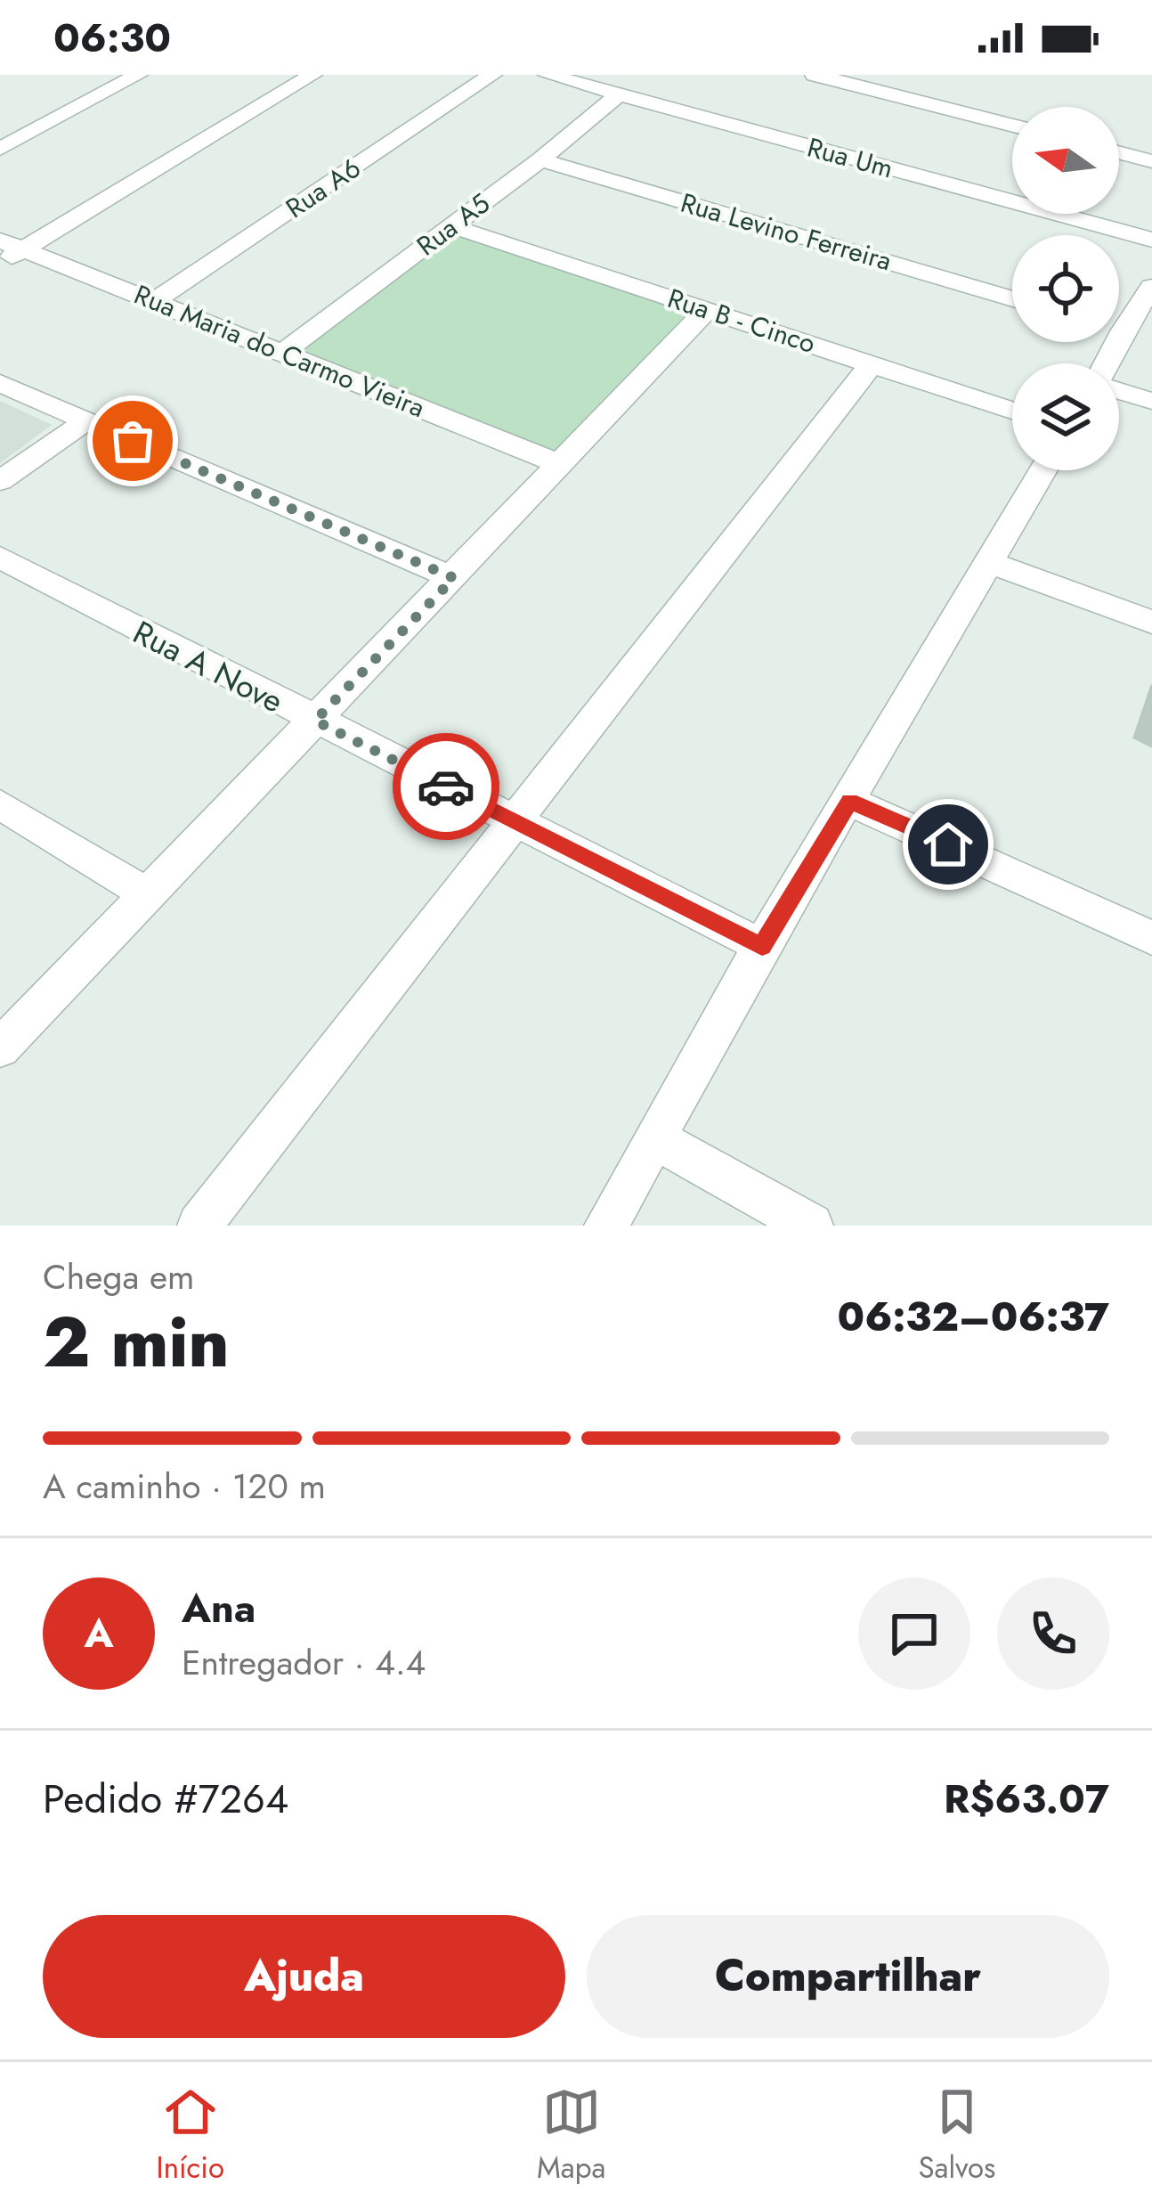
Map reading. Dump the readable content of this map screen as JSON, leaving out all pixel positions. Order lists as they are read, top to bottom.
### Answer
{
  "streets": {
    "street": [
      "Rua Um",
      "Rua A6",
      "Rua A5",
      "Rua Levino Ferreira",
      "Rua B - Cinco",
      "Rua Maria do Carmo Vieira",
      "Rua A Nove"
    ]
  },
  "crossings": [
    ["Rua Um", "Rua A5"],
    ["Rua A6", "Rua Maria do Carmo Vieira"],
    ["Rua A5", "Rua Levino Ferreira"],
    ["Rua A5", "Rua B - Cinco"],
    ["Rua A5", "Rua Maria do Carmo Vieira"]
  ],
  "north": "left",
  "page": {
    "status": "06:30",
    "heading": ["2 min", "Chega em", "06:32–06:37"],
    "panel": [
      "Ana",
      "Entregador · 4.4",
      "Pedido #7264",
      "R$63.07"
    ],
    "bar": "A caminho · 120 m",
    "round": "A",
    "buttons": ["Ajuda", "Compartilhar"],
    "tabs": ["Início", "Mapa", "Salvos"]
  }
}
